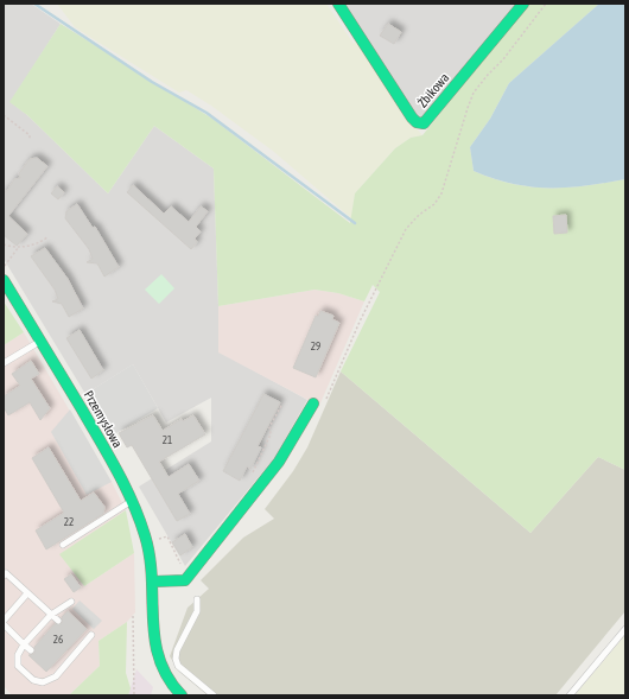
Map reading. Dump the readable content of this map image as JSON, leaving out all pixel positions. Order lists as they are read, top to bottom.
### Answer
{
  "streets": {
    "street": ["Żbikowa", "Przemysłowa"]
  },
  "house_numbers": [
    "29",
    "21",
    "22",
    "26"
  ]
}
